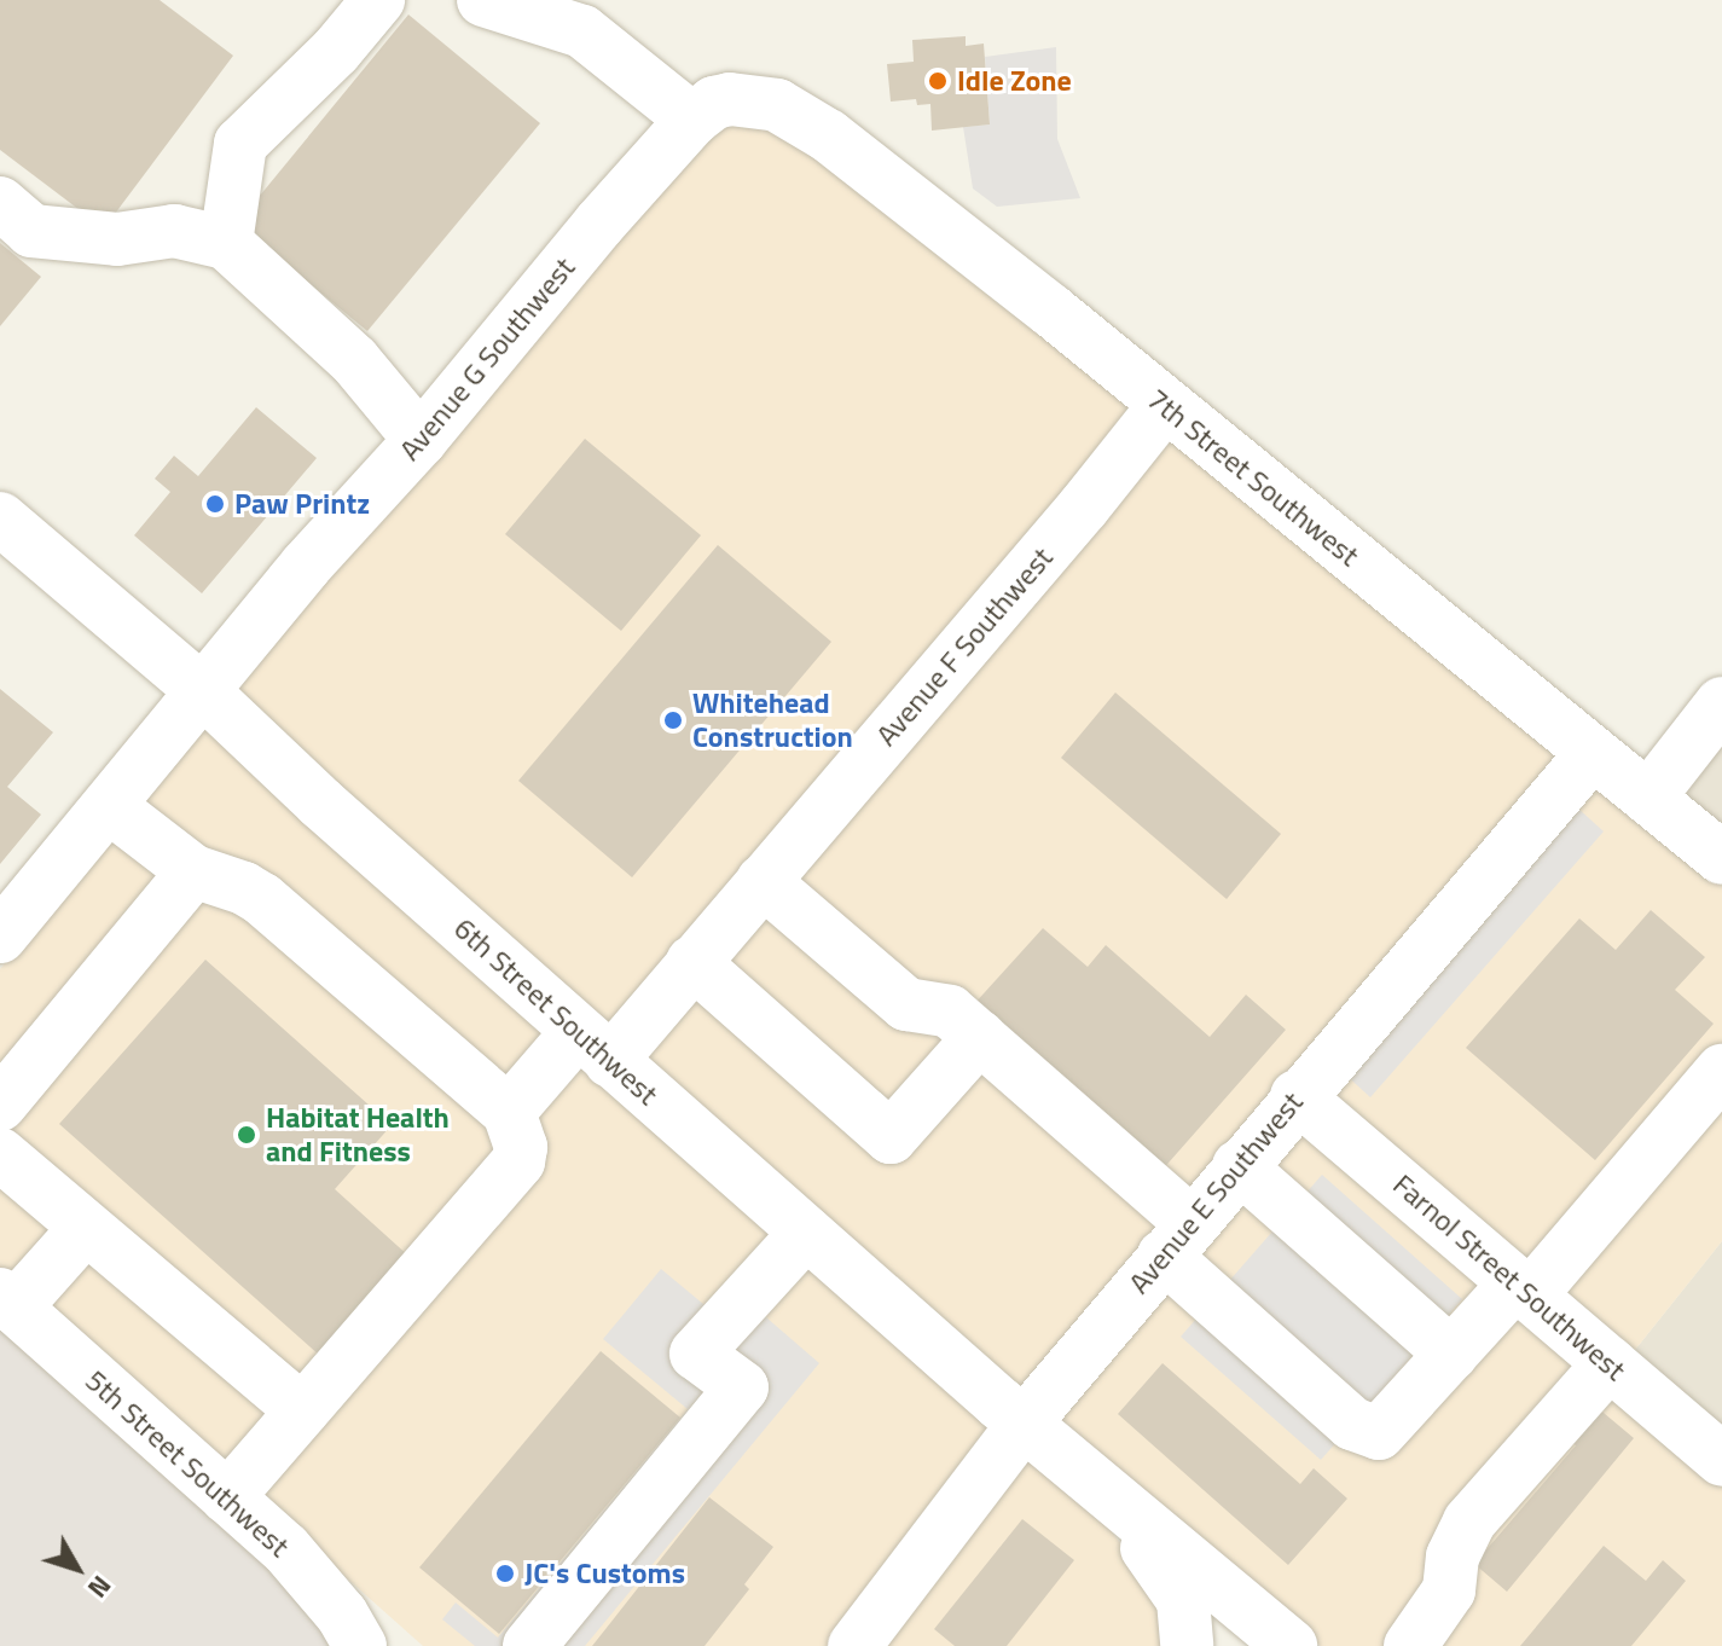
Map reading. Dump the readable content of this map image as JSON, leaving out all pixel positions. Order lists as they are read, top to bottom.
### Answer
{
  "streets": {
    "street": [
      "Avenue G Southwest",
      "7th Street Southwest",
      "Avenue F Southwest",
      "6th Street Southwest",
      "Avenue E Southwest",
      "Farnol Street Southwest",
      "5th Street Southwest"
    ]
  },
  "crossings": [
    ["Avenue G Southwest", "7th Street Southwest"],
    ["Avenue G Southwest", "6th Street Southwest"],
    ["7th Street Southwest", "Avenue F Southwest"],
    ["7th Street Southwest", "Avenue E Southwest"],
    ["Avenue F Southwest", "6th Street Southwest"],
    ["6th Street Southwest", "Avenue E Southwest"],
    ["Avenue E Southwest", "Farnol Street Southwest"]
  ],
  "places": [
    "Idle Zone",
    "Paw Printz",
    "Whitehead Construction",
    "Habitat Health and Fitness",
    "JC's Customs"
  ],
  "north": "bottom right"
}
